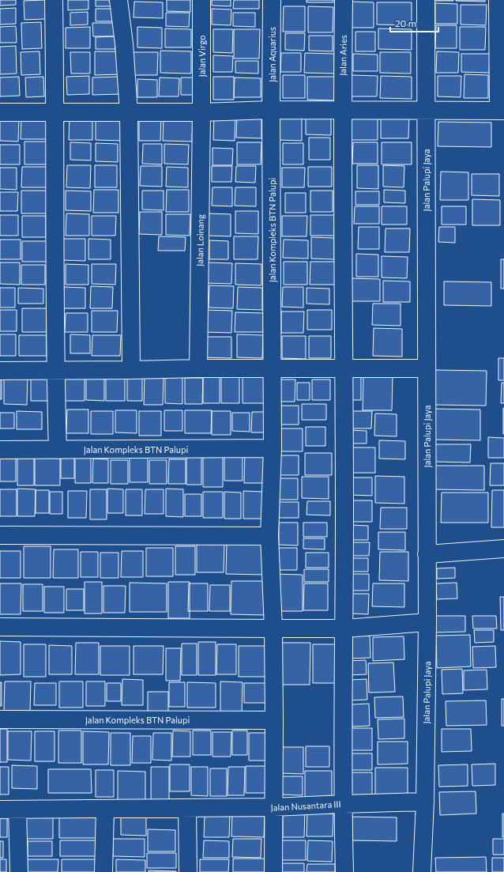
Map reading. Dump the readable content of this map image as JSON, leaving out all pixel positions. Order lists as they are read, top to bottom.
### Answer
{
  "streets": {
    "street": [
      "Jalan Aquarius",
      "Jalan Aries",
      "Jalan Virgo",
      "Jalan Palupi Jaya",
      "Jalan Kompleks BTN Palupi",
      "Jalan Loinang",
      "Jalan Nusantara III"
    ]
  },
  "crossings": [
    ["Jalan Aquarius", "Jalan Kompleks BTN Palupi"],
    ["Jalan Virgo", "Jalan Loinang"],
    ["Jalan Palupi Jaya", "Jalan Nusantara III"],
    ["Jalan Kompleks BTN Palupi", "Jalan Nusantara III"]
  ],
  "scale_bar": "20 m"
}
